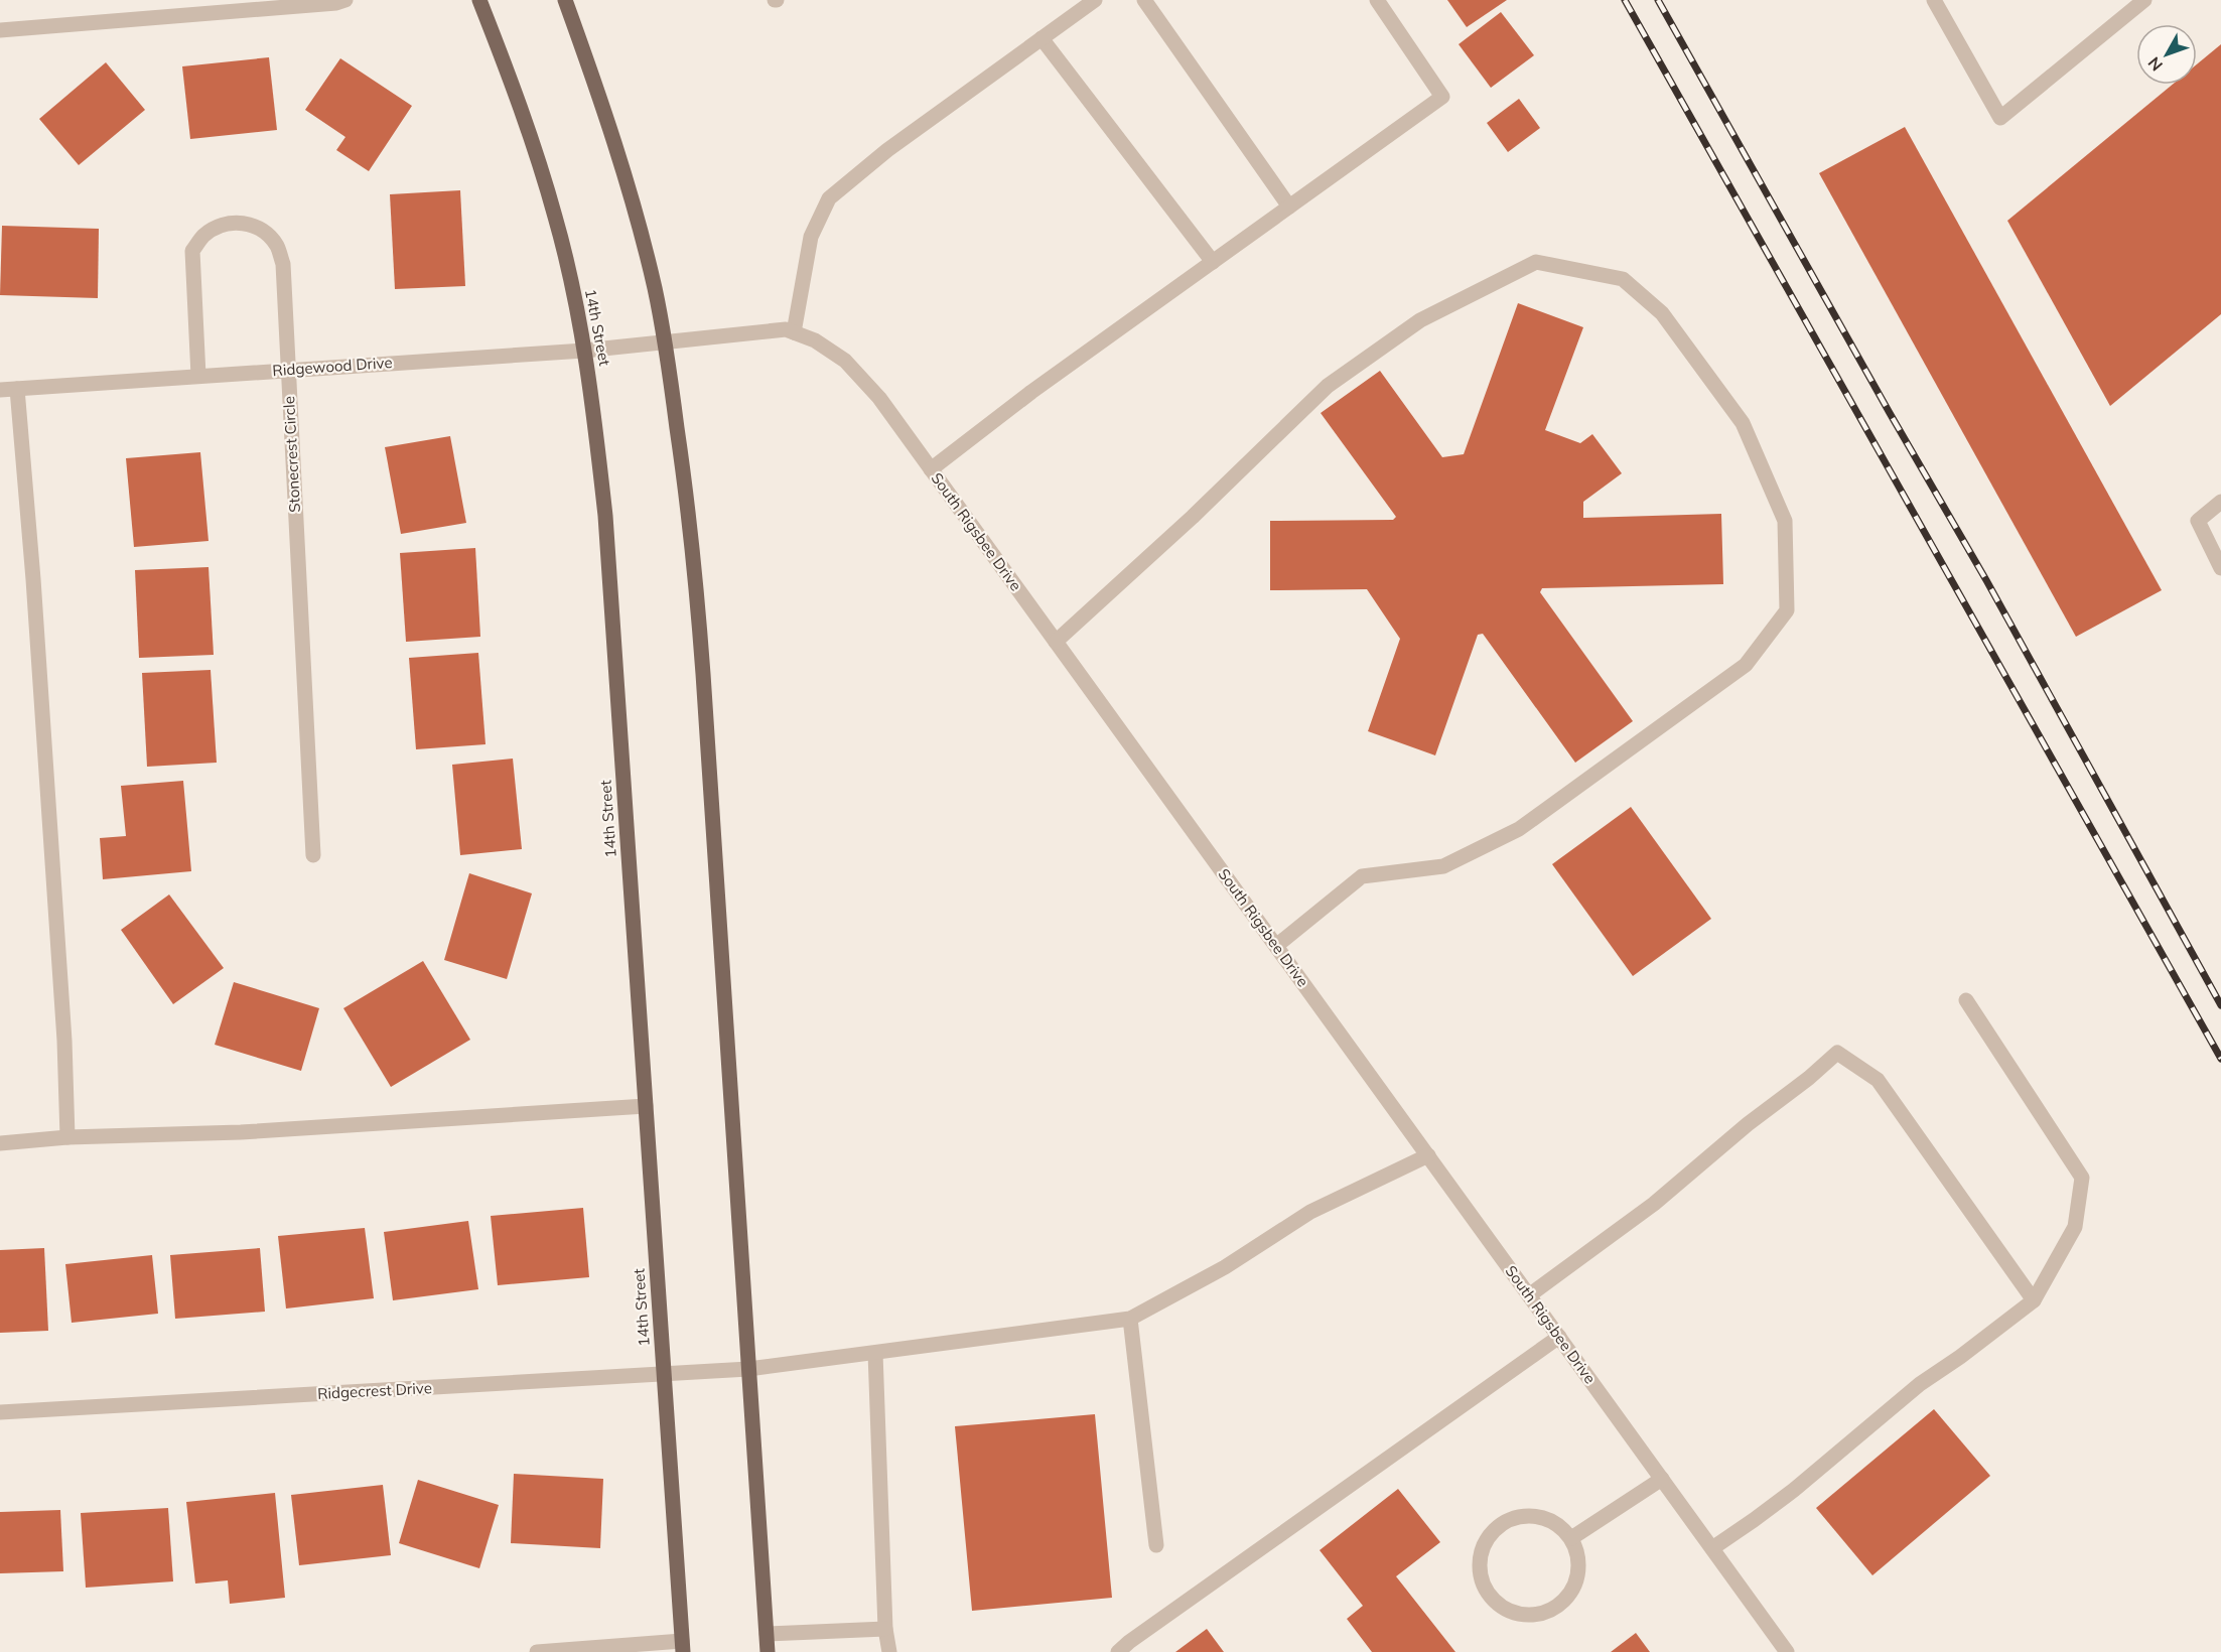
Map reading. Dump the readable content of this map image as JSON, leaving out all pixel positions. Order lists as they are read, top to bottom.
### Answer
{
  "streets": {
    "main road": ["14th Street"],
    "street": [
      "Ridgewood Drive",
      "Stonecrest Circle",
      "South Rigsbee Drive",
      "Ridgecrest Drive"
    ]
  },
  "crossings": [
    ["14th Street", "Ridgewood Drive"],
    ["14th Street", "Ridgecrest Drive"],
    ["Ridgewood Drive", "Stonecrest Circle"],
    ["Ridgewood Drive", "South Rigsbee Drive"]
  ],
  "north": "bottom left"
}
